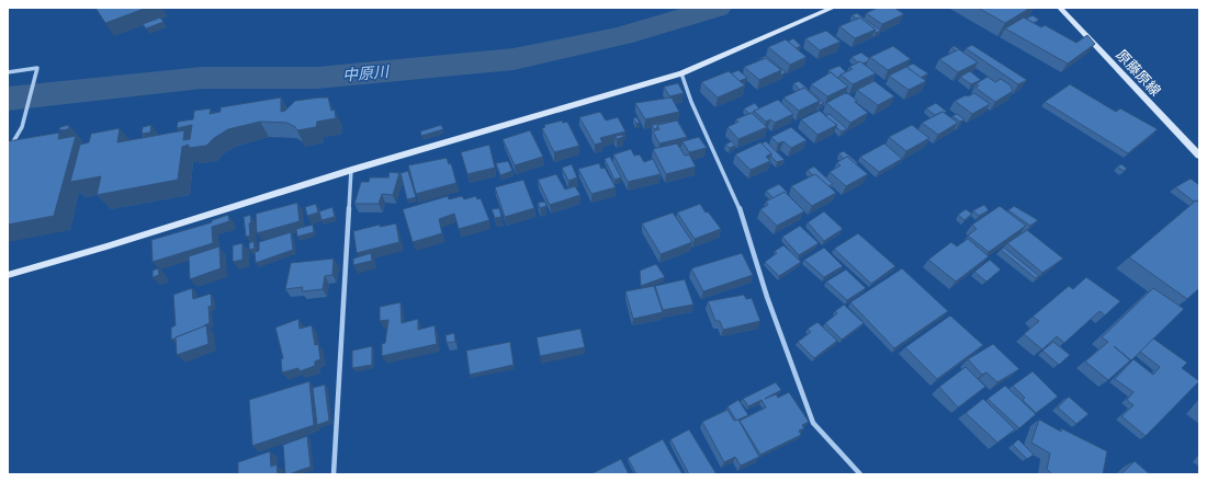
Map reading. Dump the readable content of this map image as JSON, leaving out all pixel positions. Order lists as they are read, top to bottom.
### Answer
{
  "streets": {
    "street": ["原藤原線"]
  },
  "water": ["中原川"]
}
